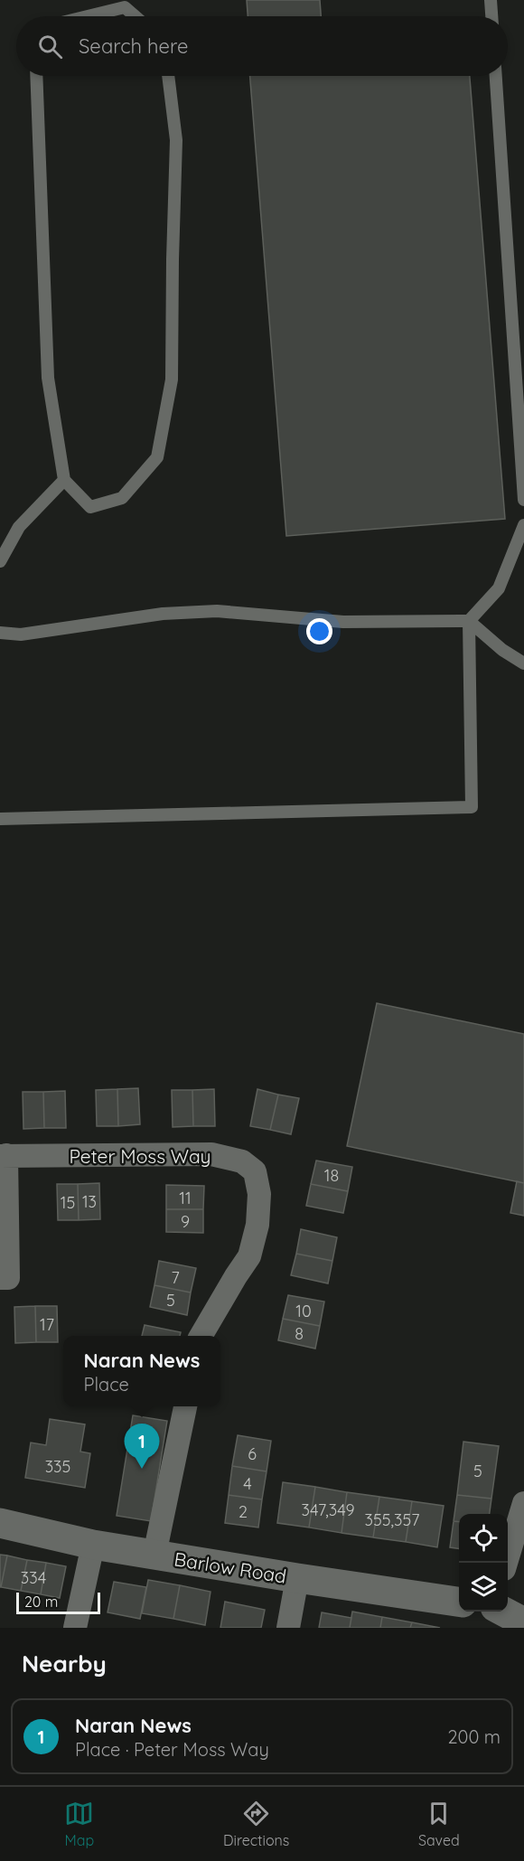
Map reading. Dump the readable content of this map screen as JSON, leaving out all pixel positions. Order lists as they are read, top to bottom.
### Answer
{
  "streets": {
    "street": ["Peter Moss Way", "Barlow Road"]
  },
  "house_numbers": [
    "18",
    "11",
    "13",
    "15",
    "9",
    "7",
    "5",
    "10",
    "17",
    "8",
    "6",
    "335",
    "5",
    "4",
    "347,349",
    "2",
    "355,357",
    "334"
  ],
  "scale_bar": "20 m",
  "page": {
    "search": "Search here",
    "popup": ["Naran News", "Place"],
    "pins": "1",
    "scale": "20 m",
    "heading": "Nearby",
    "list": [
      {
        "mark": "1",
        "name": "Naran News",
        "note": "Place · Peter Moss Way",
        "value": "200 m"
      }
    ],
    "nav": ["Map", "Directions", "Saved"]
  }
}
